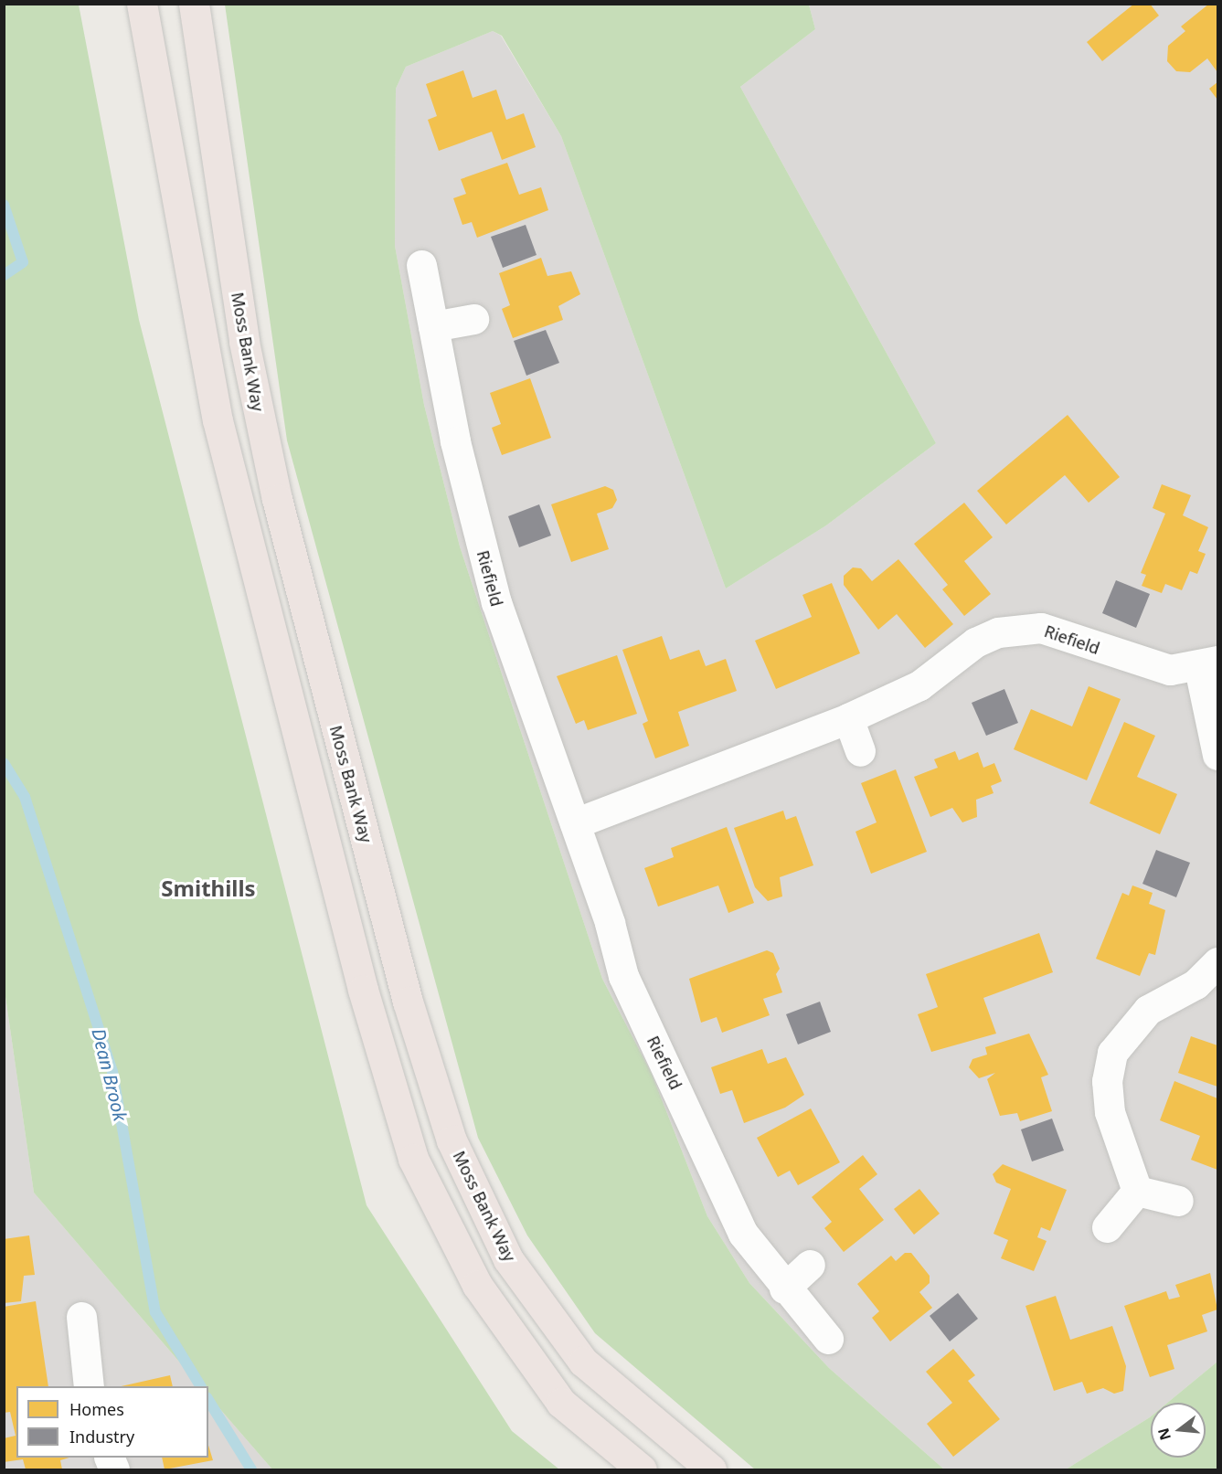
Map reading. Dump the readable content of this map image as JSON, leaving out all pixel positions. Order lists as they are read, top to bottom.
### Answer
{
  "streets": {
    "highway": ["Moss Bank Way"],
    "street": ["Riefield"]
  },
  "districts": ["Smithills"],
  "water": ["Dean Brook"],
  "legend": ["Homes", "Industry"],
  "north": "left"
}
